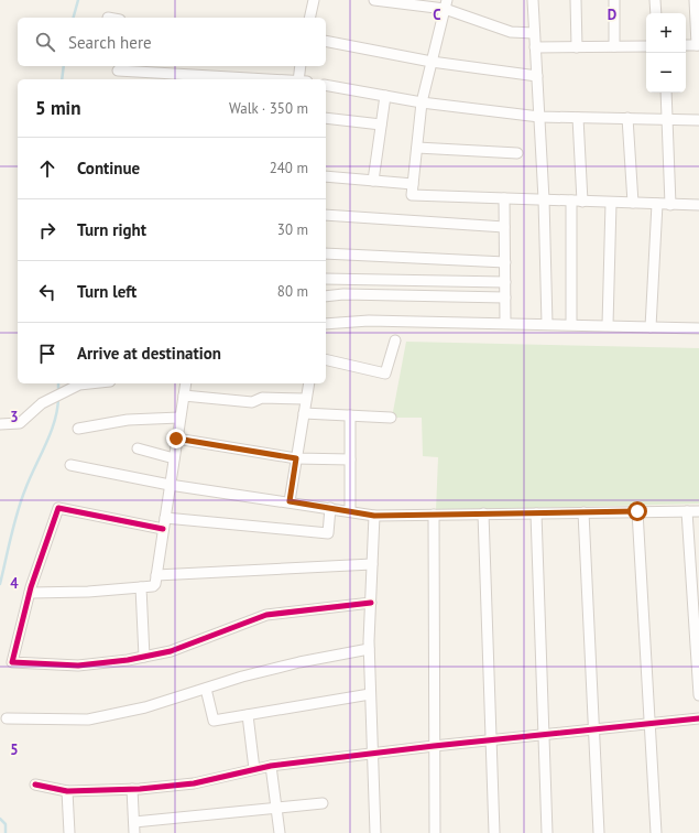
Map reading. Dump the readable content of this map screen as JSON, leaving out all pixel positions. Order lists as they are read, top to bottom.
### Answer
{
  "page": {
    "map_buttons": ["+", "−"],
    "search": "Search here",
    "heading": ["5 min", "Walk · 350 m"],
    "list": [
      ["Continue", "240 m"],
      ["Turn right", "30 m"],
      ["Turn left", "80 m"],
      "Arrive at destination"
    ]
  },
  "grid": {
    "columns": ["C", "D"],
    "rows": ["3", "4", "5"]
  }
}
